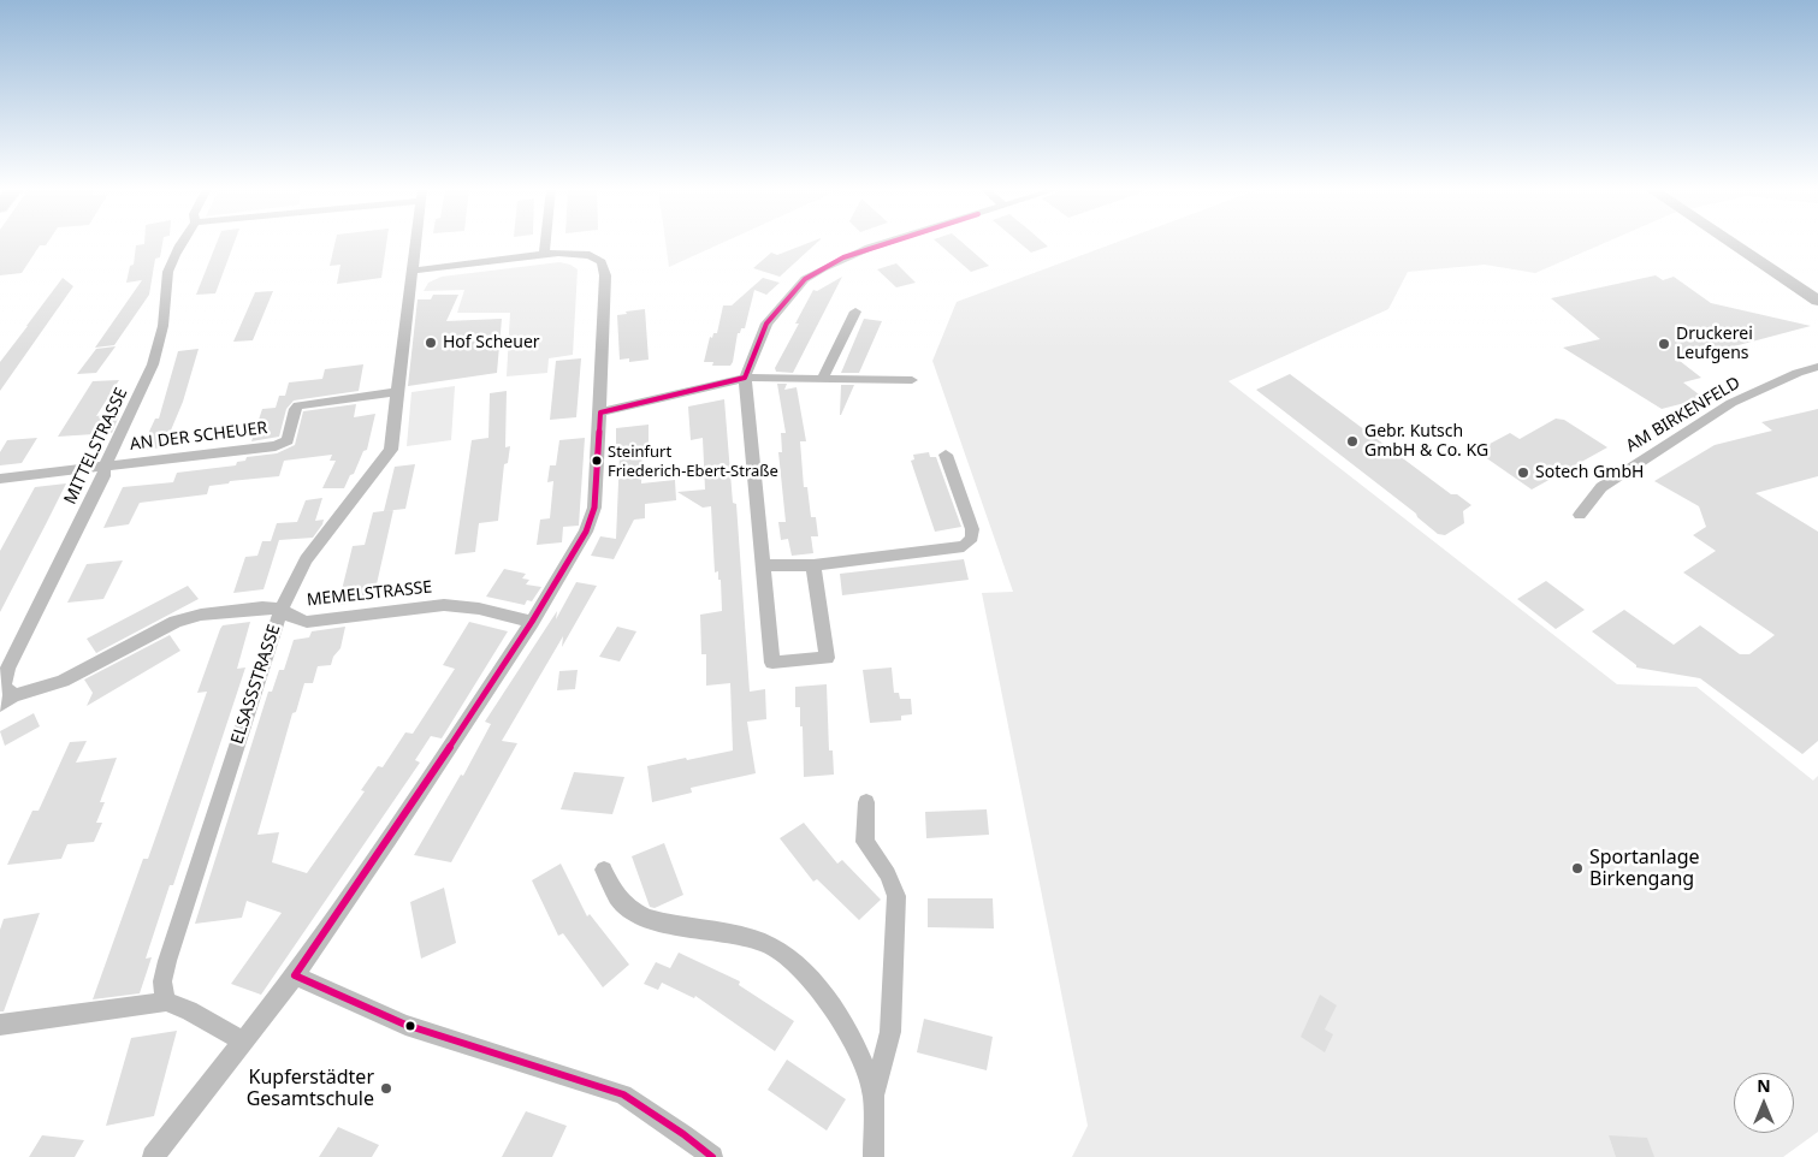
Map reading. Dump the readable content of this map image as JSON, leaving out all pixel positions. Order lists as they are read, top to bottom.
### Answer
{
  "streets": {
    "street": [
      "AM BIRKENFELD",
      "AN DER SCHEUER",
      "MITTELSTRASSE",
      "MEMELSTRASSE",
      "ELSASSSTRASSE"
    ]
  },
  "crossings": [
    ["AN DER SCHEUER", "MITTELSTRASSE"],
    ["AN DER SCHEUER", "ELSASSSTRASSE"],
    ["MITTELSTRASSE", "MEMELSTRASSE"],
    ["MEMELSTRASSE", "ELSASSSTRASSE"]
  ],
  "places": [
    "Hof Scheuer",
    "Druckerei Leufgens",
    "Gebr. Kutsch GmbH & Co. KG",
    "Steinfurt Friederich-Ebert-Straße",
    "Sotech GmbH",
    "Sportanlage Birkengang",
    "Kupferstädter Gesamtschule"
  ],
  "north": "top"
}
